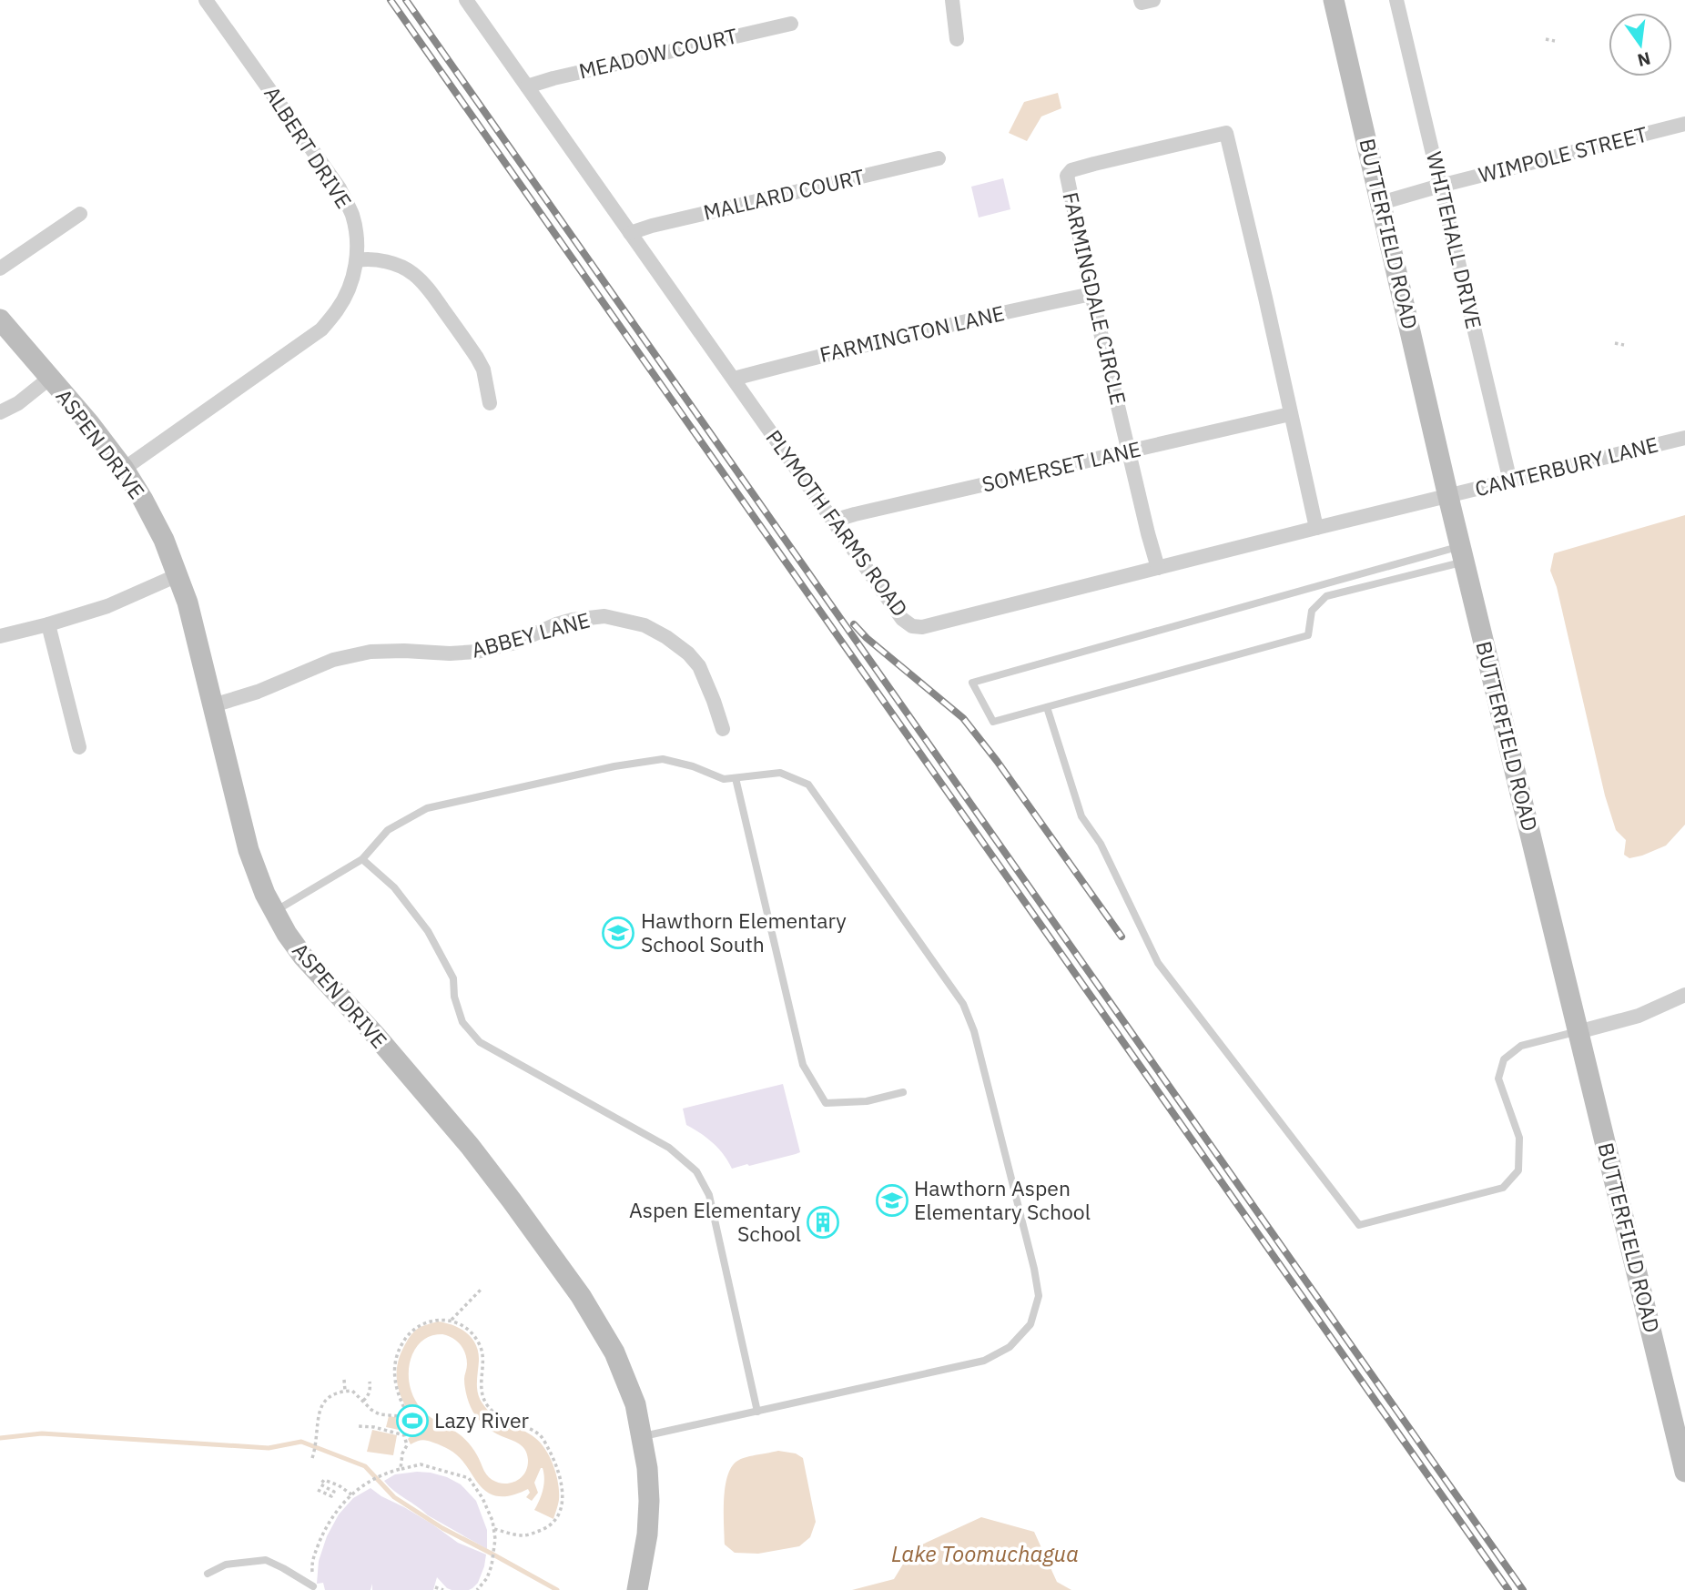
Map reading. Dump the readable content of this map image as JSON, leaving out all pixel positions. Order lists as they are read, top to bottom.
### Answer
{
  "streets": {
    "main road": ["BUTTERFIELD ROAD", "ASPEN DRIVE"],
    "street": [
      "MEADOW COURT",
      "ALBERT DRIVE",
      "WIMPOLE STREET",
      "MALLARD COURT",
      "WHITEHALL DRIVE",
      "FARMINGDALE CIRCLE",
      "FARMINGTON LANE",
      "SOMERSET LANE",
      "CANTERBURY LANE",
      "PLYMOTH FARMS ROAD",
      "ABBEY LANE"
    ]
  },
  "crossings": [
    ["MEADOW COURT", "PLYMOTH FARMS ROAD"],
    ["ALBERT DRIVE", "ASPEN DRIVE"],
    ["WIMPOLE STREET", "BUTTERFIELD ROAD"],
    ["WIMPOLE STREET", "WHITEHALL DRIVE"],
    ["MALLARD COURT", "PLYMOTH FARMS ROAD"],
    ["BUTTERFIELD ROAD", "CANTERBURY LANE"],
    ["BUTTERFIELD ROAD", "PLYMOTH FARMS ROAD"],
    ["WHITEHALL DRIVE", "CANTERBURY LANE"],
    ["FARMINGDALE CIRCLE", "FARMINGTON LANE"],
    ["FARMINGDALE CIRCLE", "SOMERSET LANE"],
    ["FARMINGDALE CIRCLE", "PLYMOTH FARMS ROAD"],
    ["FARMINGTON LANE", "PLYMOTH FARMS ROAD"],
    ["ASPEN DRIVE", "ABBEY LANE"],
    ["SOMERSET LANE", "PLYMOTH FARMS ROAD"],
    ["CANTERBURY LANE", "PLYMOTH FARMS ROAD"]
  ],
  "water": ["Lake Toomuchagua"],
  "places": {
    "school or university": ["Hawthorn Elementary School South", "Hawthorn Aspen Elementary School"],
    "building": ["Aspen Elementary School"],
    "sports": ["Lazy River"]
  },
  "north": "bottom"
}
